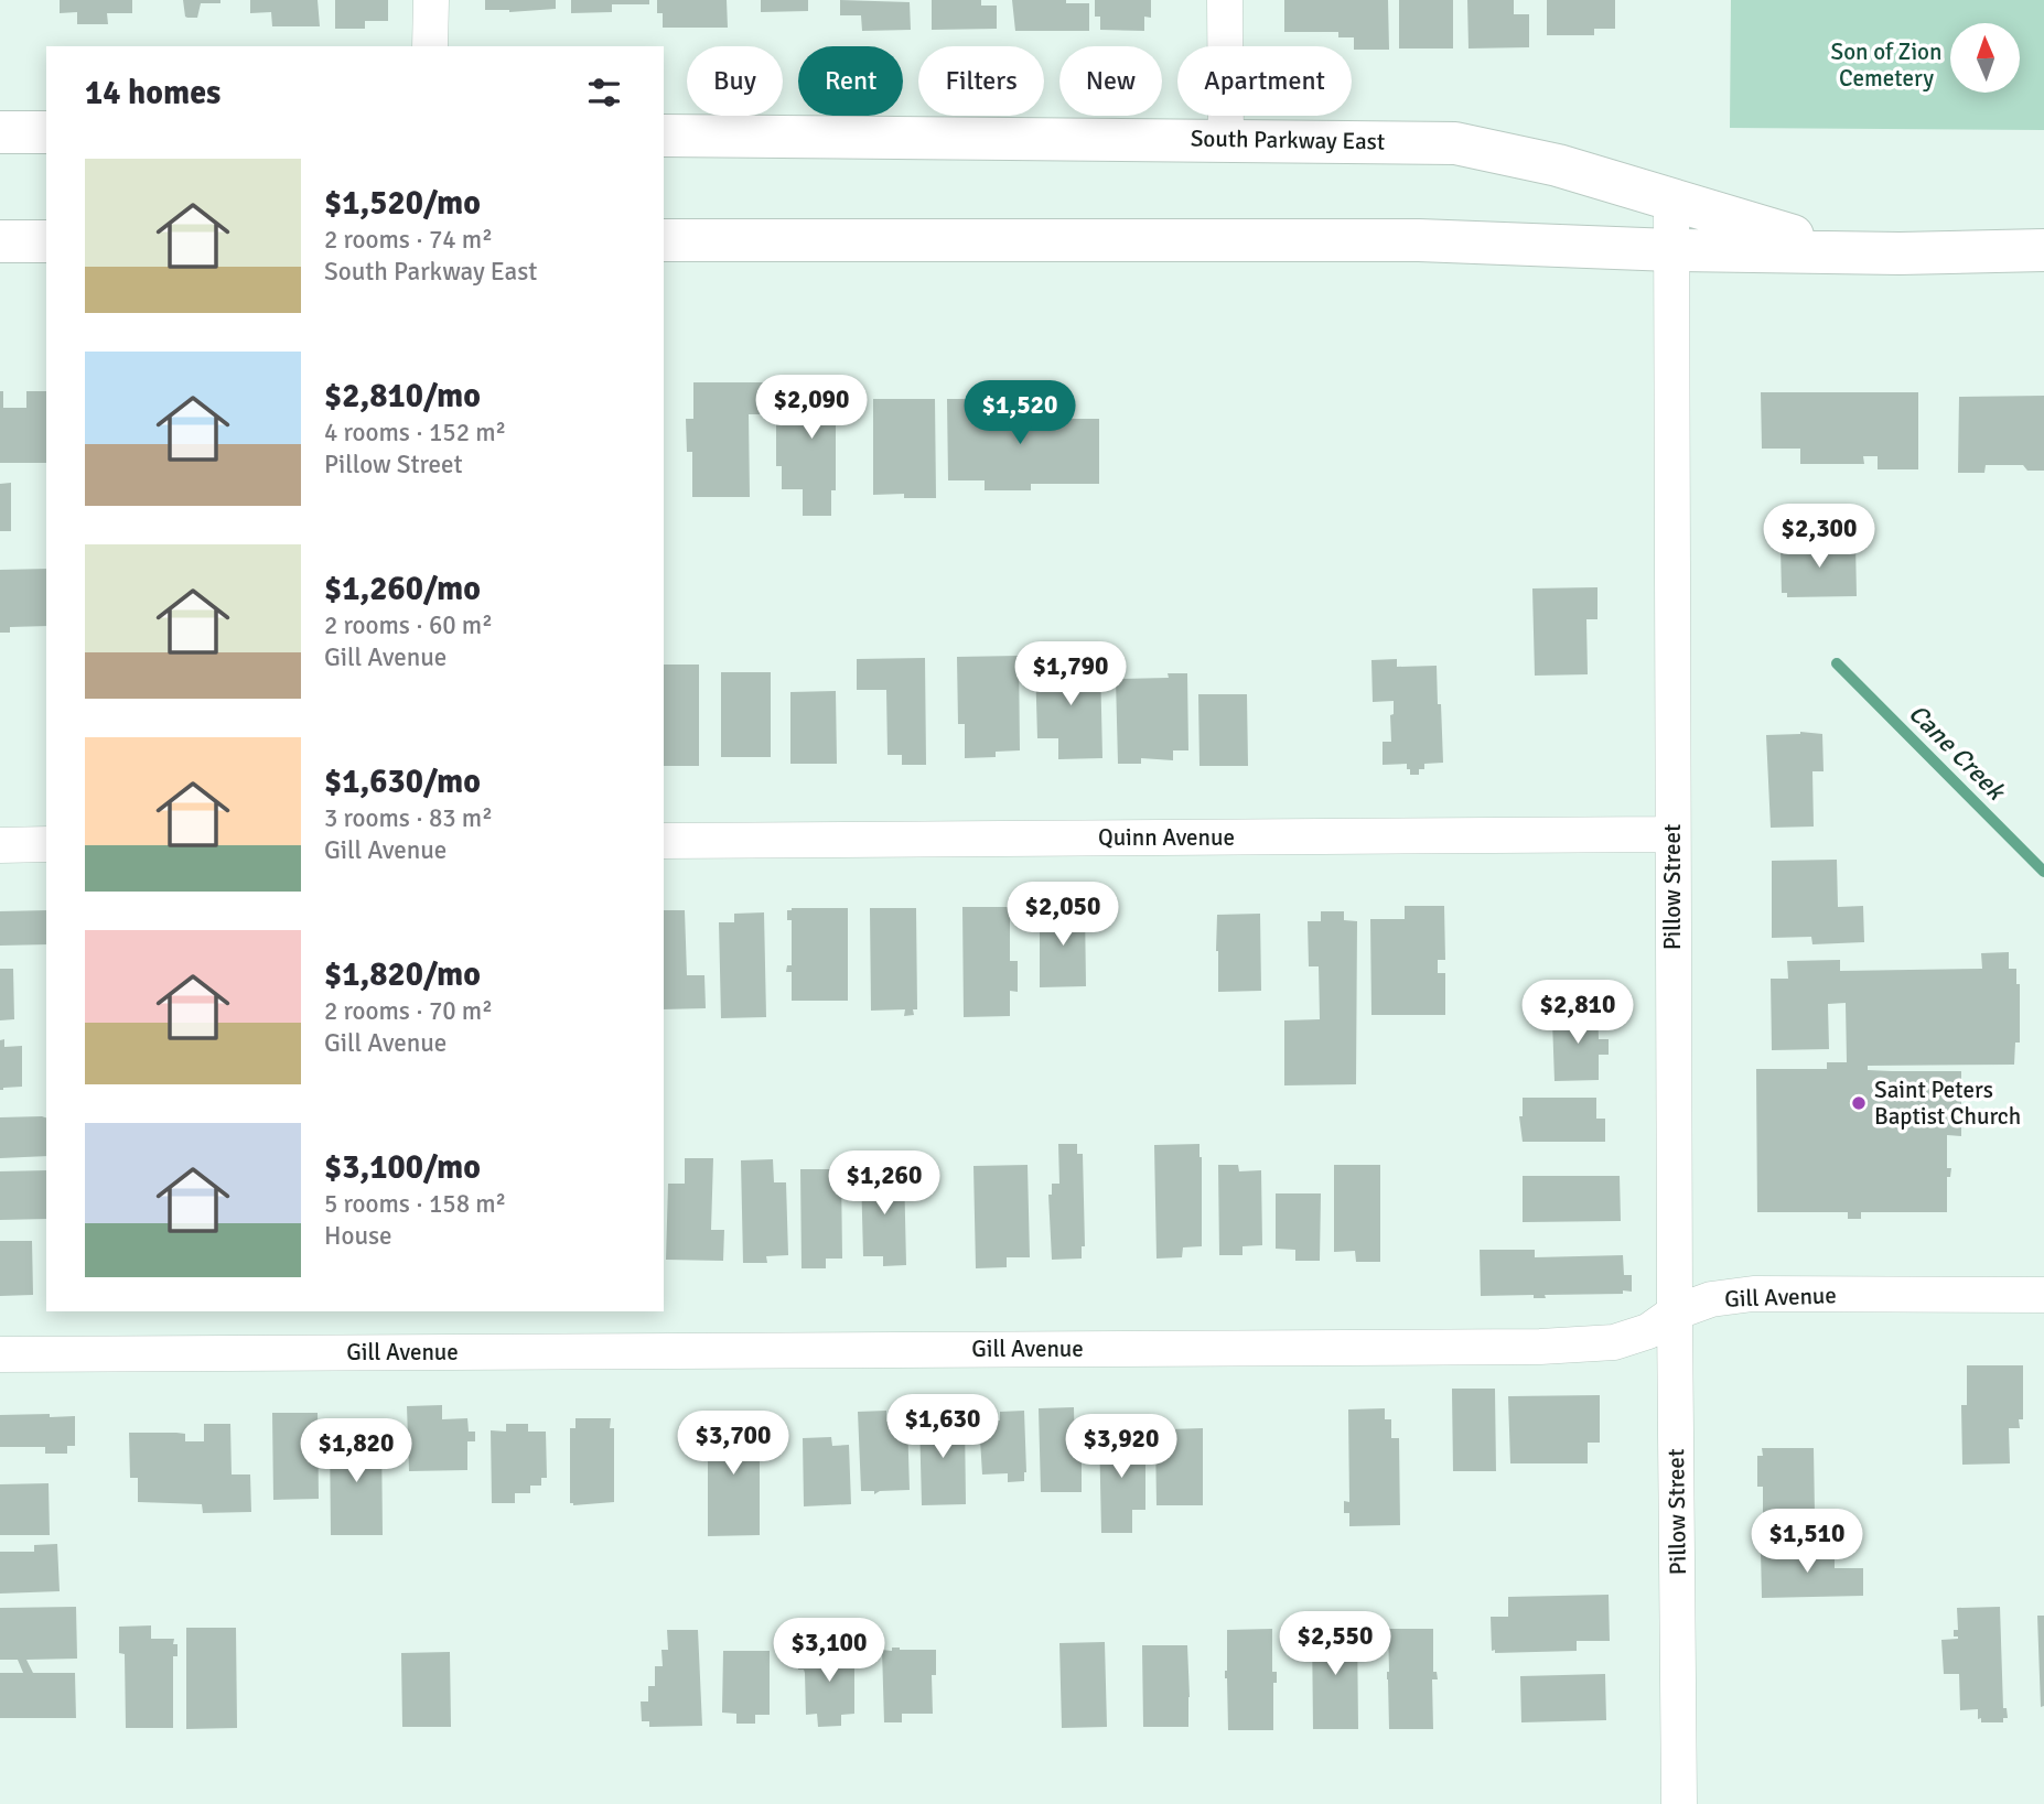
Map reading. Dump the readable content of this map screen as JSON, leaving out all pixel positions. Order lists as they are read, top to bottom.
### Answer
{
  "streets": {
    "main road": ["South Parkway East"],
    "street": ["Quinn Avenue", "Pillow Street", "Gill Avenue"]
  },
  "crossings": [
    ["South Parkway East", "Pillow Street"],
    ["Quinn Avenue", "Pillow Street"],
    ["Pillow Street", "Gill Avenue"]
  ],
  "water": ["Cane Creek"],
  "parks": ["Son of Zion Cemetery"],
  "places": ["Saint Peters Baptist Church"],
  "north": "top",
  "page": {
    "chip": [
      "Buy",
      "Rent",
      "Filters",
      "New",
      "Apartment"
    ],
    "heading": "14 homes",
    "list": [
      {
        "name": "$1,520/mo",
        "note": "2 rooms · 74 m² · South Parkway East"
      },
      {
        "name": "$2,810/mo",
        "note": "4 rooms · 152 m² · Pillow Street"
      },
      {
        "name": "$1,260/mo",
        "note": "2 rooms · 60 m² · Gill Avenue"
      },
      {
        "name": "$1,630/mo",
        "note": "3 rooms · 83 m² · Gill Avenue"
      },
      {
        "name": "$1,820/mo",
        "note": "2 rooms · 70 m² · Gill Avenue"
      },
      {
        "name": "$3,100/mo",
        "note": "5 rooms · 158 m² · House"
      }
    ],
    "price": [
      "$2,090",
      "$1,520",
      "$2,300",
      "$1,790",
      "$2,050",
      "$2,810",
      "$1,260",
      "$1,630",
      "$3,700",
      "$3,920",
      "$1,820",
      "$1,510",
      "$2,550",
      "$3,100"
    ]
  }
}
